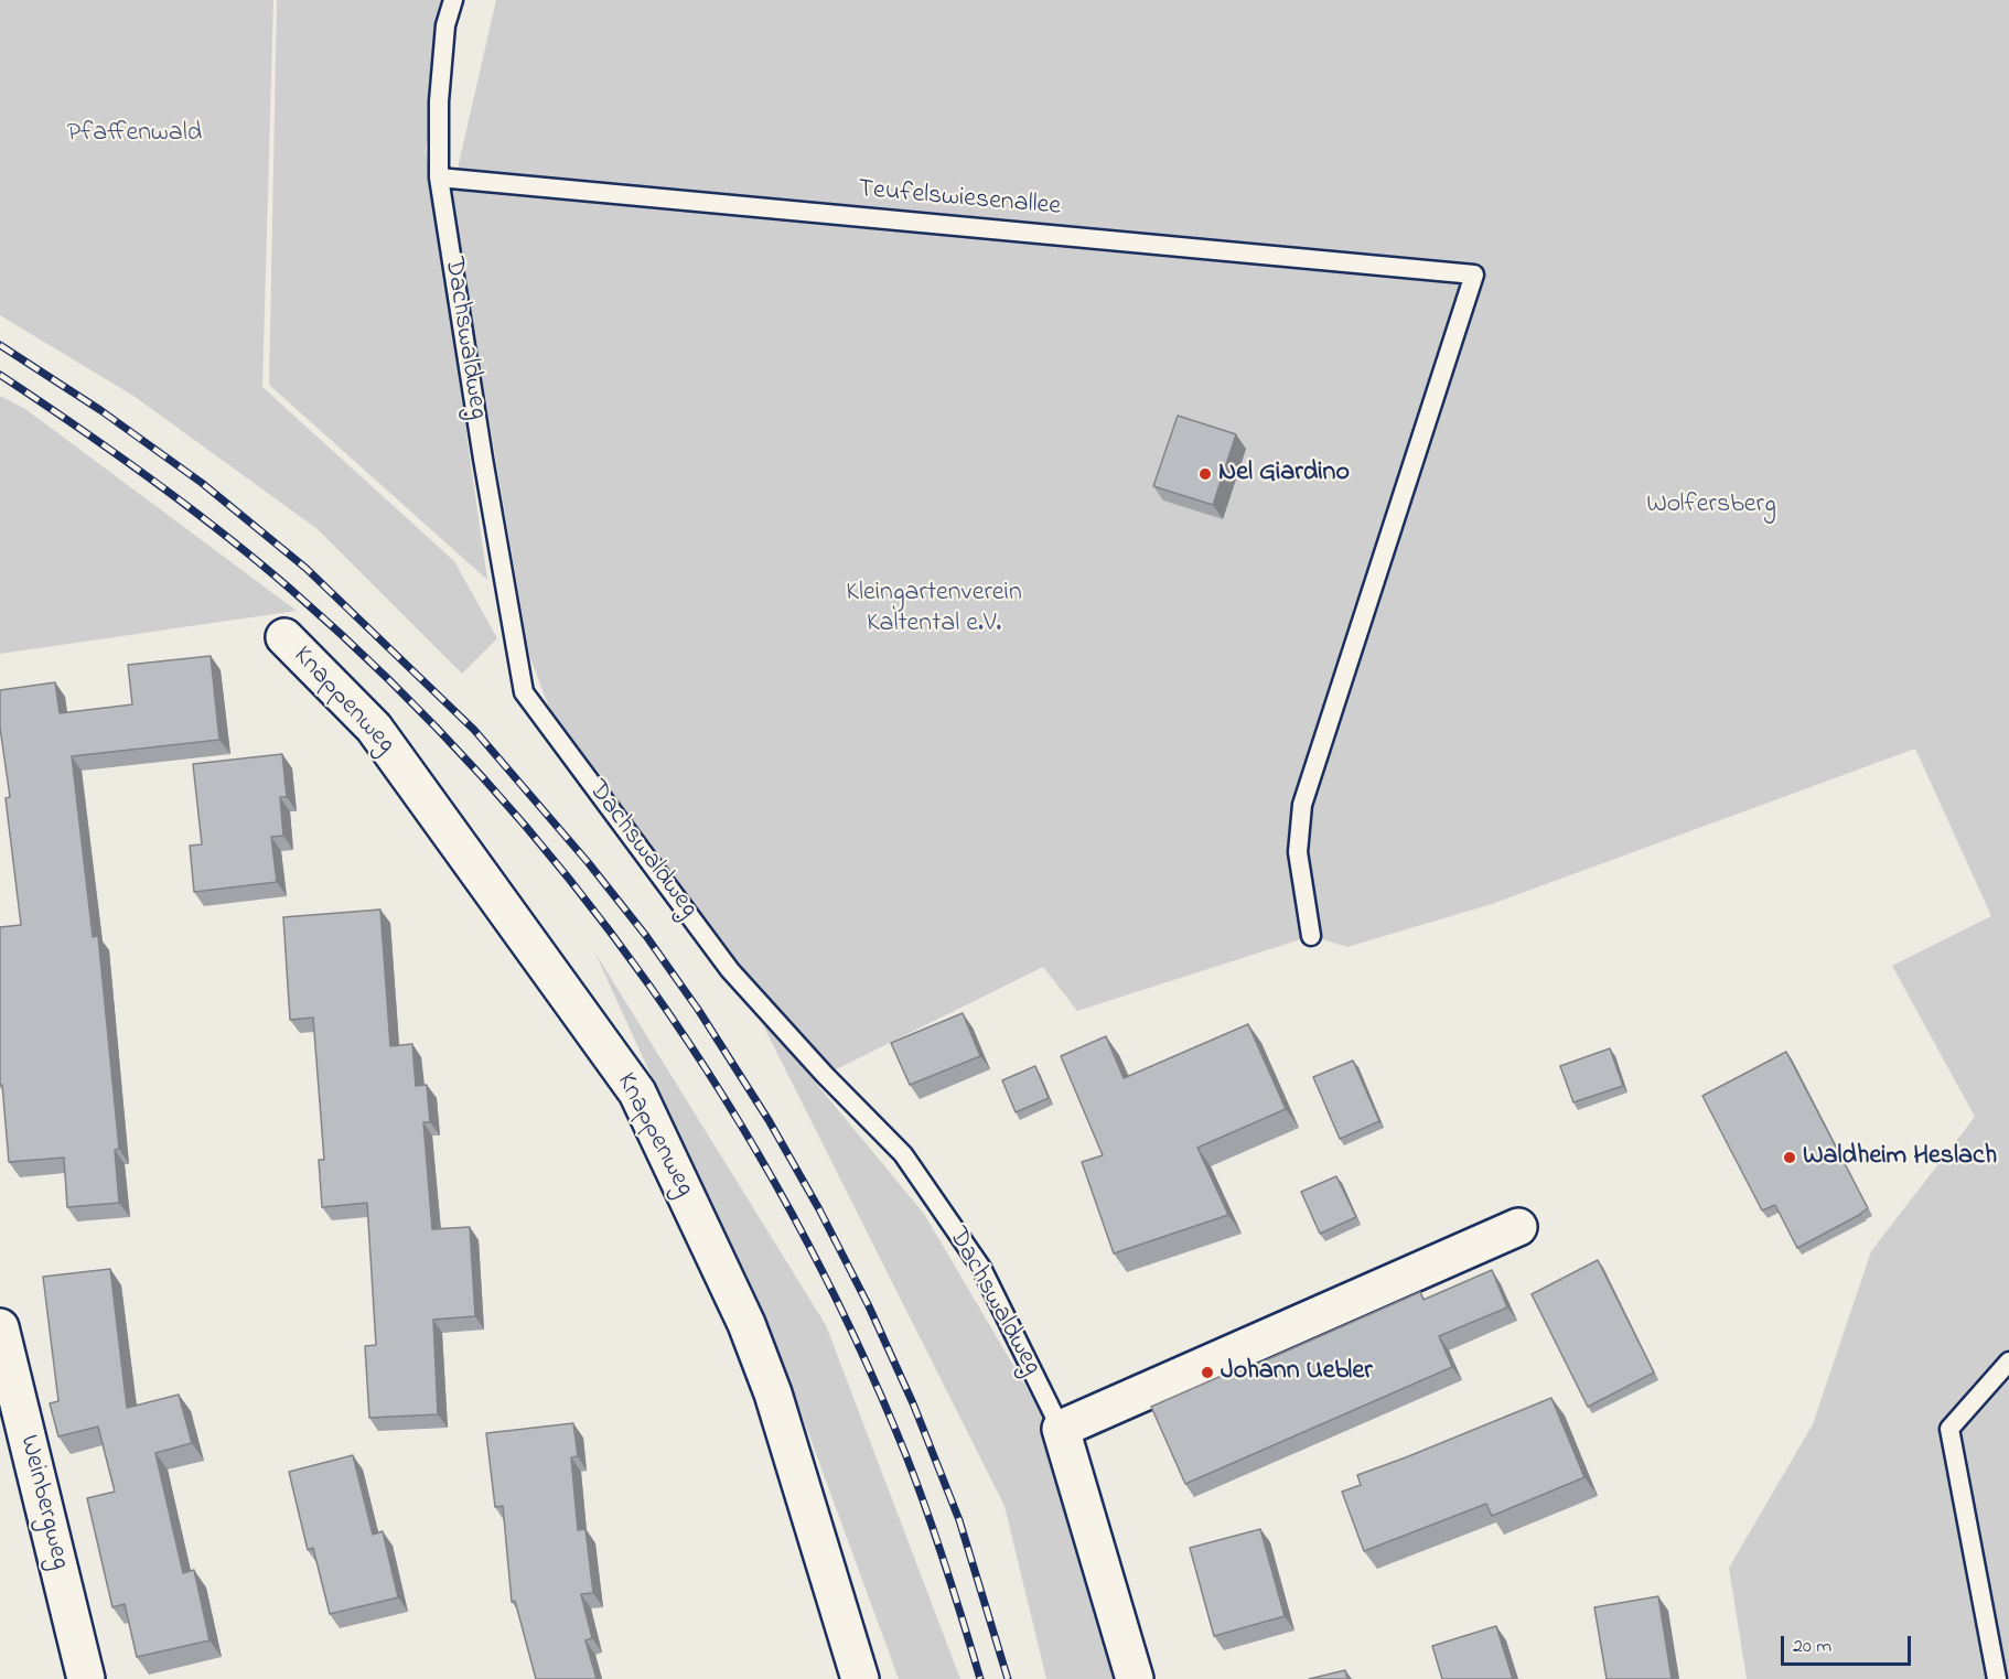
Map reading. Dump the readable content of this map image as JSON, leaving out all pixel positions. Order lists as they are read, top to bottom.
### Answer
{
  "streets": {
    "street": ["Dachswaldweg", "Knappenweg", "Weinbergweg"],
    "lane": ["Teufelswiesenallee"]
  },
  "crossings": [
    ["Teufelswiesenallee", "Dachswaldweg"]
  ],
  "parks": ["Pfaffenwald", "Wolfersberg", "Kleingartenverein Kaltental e.V."],
  "places": ["Nel Giardino", "Waldheim Heslach", "Johann Uebler"],
  "scale_bar": "20 m"
}
